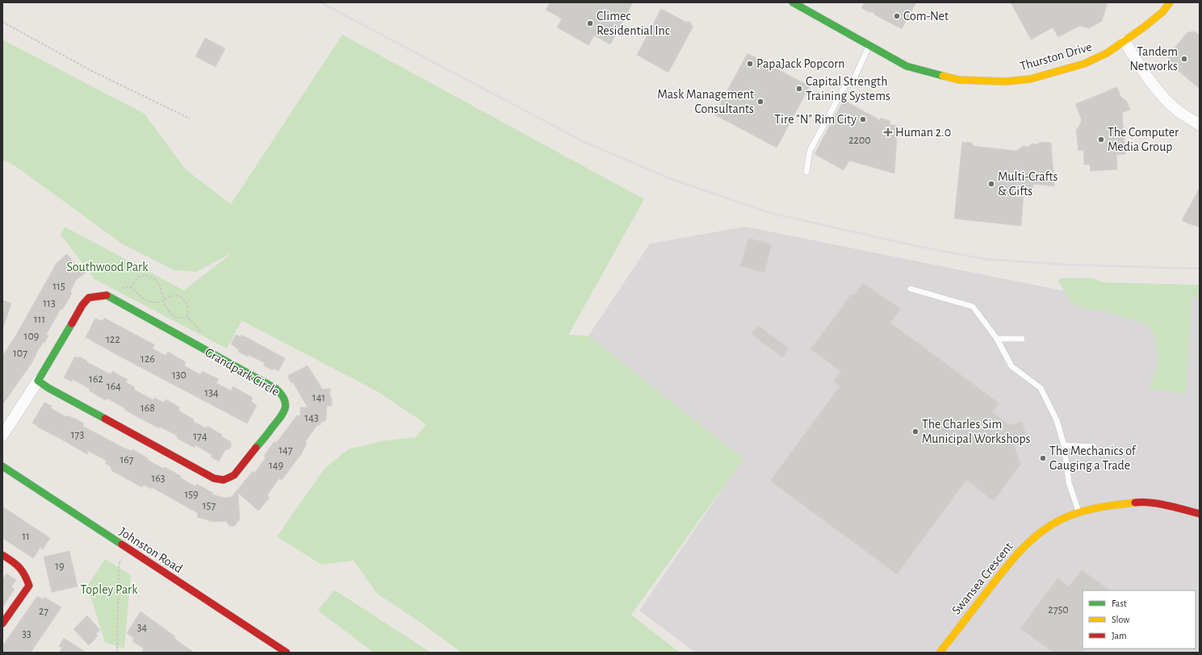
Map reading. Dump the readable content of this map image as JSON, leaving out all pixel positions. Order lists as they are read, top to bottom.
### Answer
{
  "streets": {
    "street": [
      "Thurston Drive",
      "Grandpark Circle",
      "Johnston Road",
      "Swansea Crescent"
    ]
  },
  "parks": ["Southwood Park", "Topley Park"],
  "places": {
    "other": [
      "Com-Net",
      "Climec Residential Inc",
      "Tandem Networks",
      "PapaJack Popcorn",
      "Capital Strength Training Systems",
      "Mask Management Consultants",
      "Tire \"N\" Rim City",
      "The Computer Media Group",
      "Multi-Crafts & Gifts",
      "The Charles Sim Municipal Workshops",
      "The Mechanics of Gauging a Trade"
    ],
    "health": ["Human 2.0"]
  },
  "house_numbers": [
    "2200",
    "115",
    "113",
    "111",
    "109",
    "122",
    "107",
    "126",
    "130",
    "162",
    "164",
    "134",
    "141",
    "168",
    "143",
    "173",
    "174",
    "147",
    "167",
    "149",
    "163",
    "159",
    "157",
    "11",
    "19",
    "2750",
    "27",
    "34",
    "33"
  ],
  "legend": ["Fast", "Slow", "Jam"]
}
